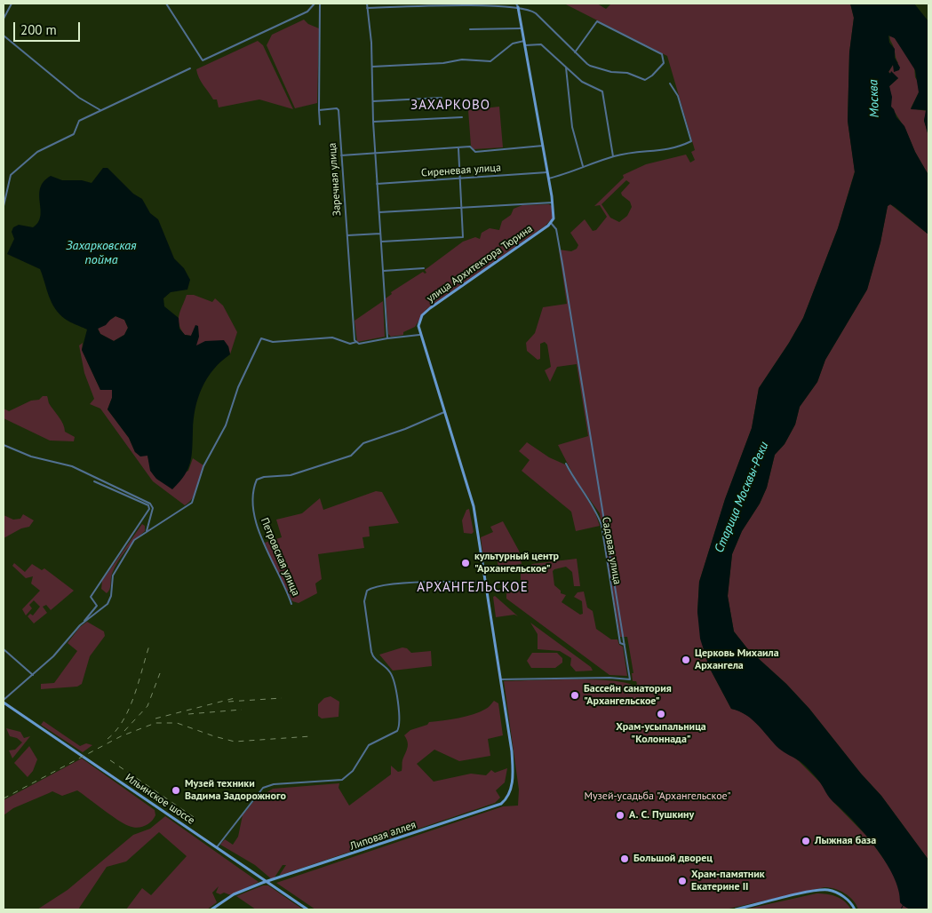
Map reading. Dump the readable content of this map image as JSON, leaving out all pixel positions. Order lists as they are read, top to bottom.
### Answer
{
  "streets": {
    "street": [
      "Сиреневая улица",
      "Заречная улица",
      "улица Архитектора Тюрина",
      "Садовая улица",
      "Петровская улица",
      "Ильинское шоссе",
      "Липовая аллея"
    ]
  },
  "crossings": [
    ["Ильинское шоссе", "Липовая аллея"]
  ],
  "districts": ["ЗАХАРКОВО", "АРХАНГЕЛЬСКОЕ"],
  "water": ["Москва", "Захарковская пойма", "Старица Москвы-Реки"],
  "parks": ["Музей-усадьба \"Архангельское\""],
  "places": [
    "культурный центр \"Архангельское\"",
    "Церковь Михаила Архангела",
    "Бассейн санатория \"Архангельское\"",
    "Храм-усыпальница \"Колоннада\"",
    "Музей техники Вадима Задорожного",
    "А. С. Пушкину",
    "Лыжная база",
    "Большой дворец",
    "Храм-памятник Екатерине II"
  ],
  "scale_bar": "200 m"
}
